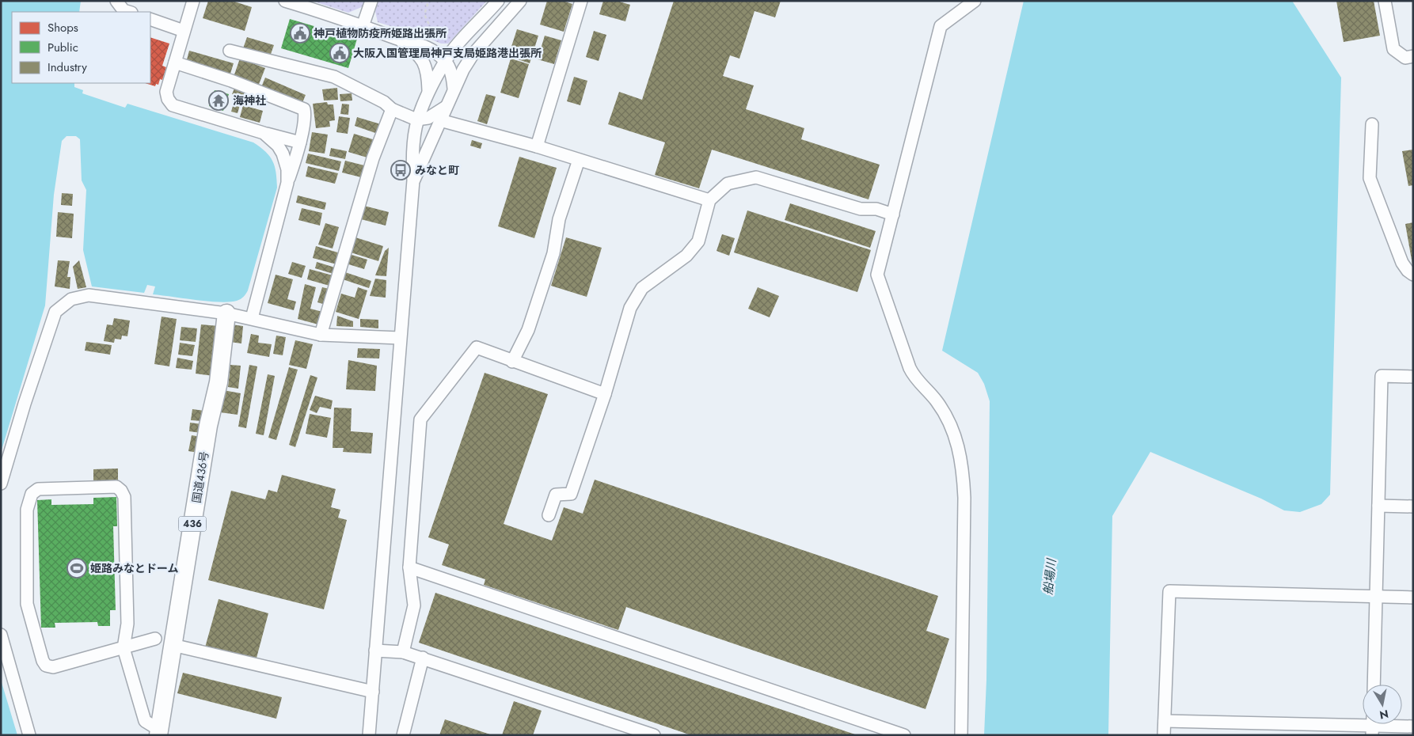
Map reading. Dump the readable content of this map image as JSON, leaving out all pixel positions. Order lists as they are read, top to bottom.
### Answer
{
  "streets": {
    "highway": ["国道436号", "436"]
  },
  "water": ["船場川"],
  "places": {
    "public building": ["神戸植物防疫所姫路出張所", "大阪入国管理局神戸支局姫路港出張所"],
    "temple": ["海神社"],
    "bus stop": ["みなと町"],
    "sports": ["姫路みなとドーム"]
  },
  "legend": ["Shops", "Public", "Industry"],
  "north": "bottom"
}
